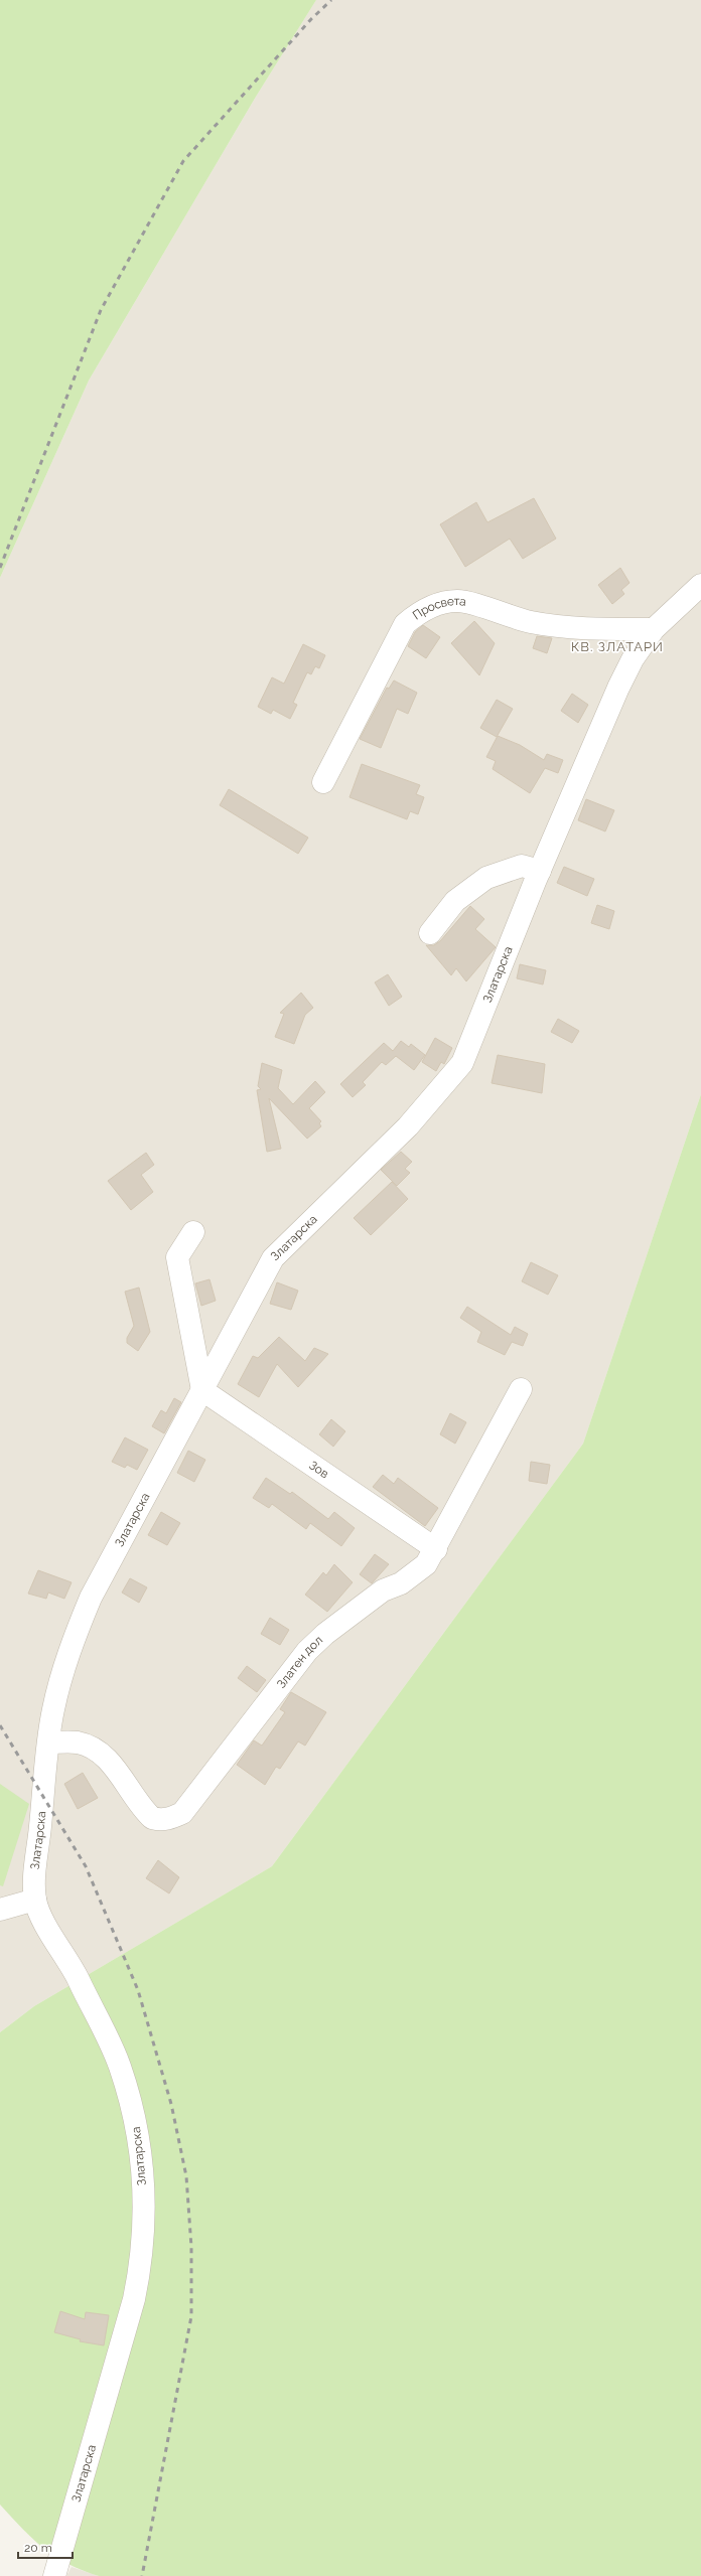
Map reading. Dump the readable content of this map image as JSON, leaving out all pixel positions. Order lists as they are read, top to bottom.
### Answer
{
  "streets": {
    "street": [
      "Просвета",
      "Златарска",
      "Зов",
      "Златен дол"
    ]
  },
  "crossings": [
    ["Просвета", "Златарска"],
    ["Златарска", "Зов"],
    ["Златарска", "Златен дол"],
    ["Зов", "Златен дол"]
  ],
  "districts": ["КВ. ЗЛАТАРИ"],
  "scale_bar": "20 m"
}
